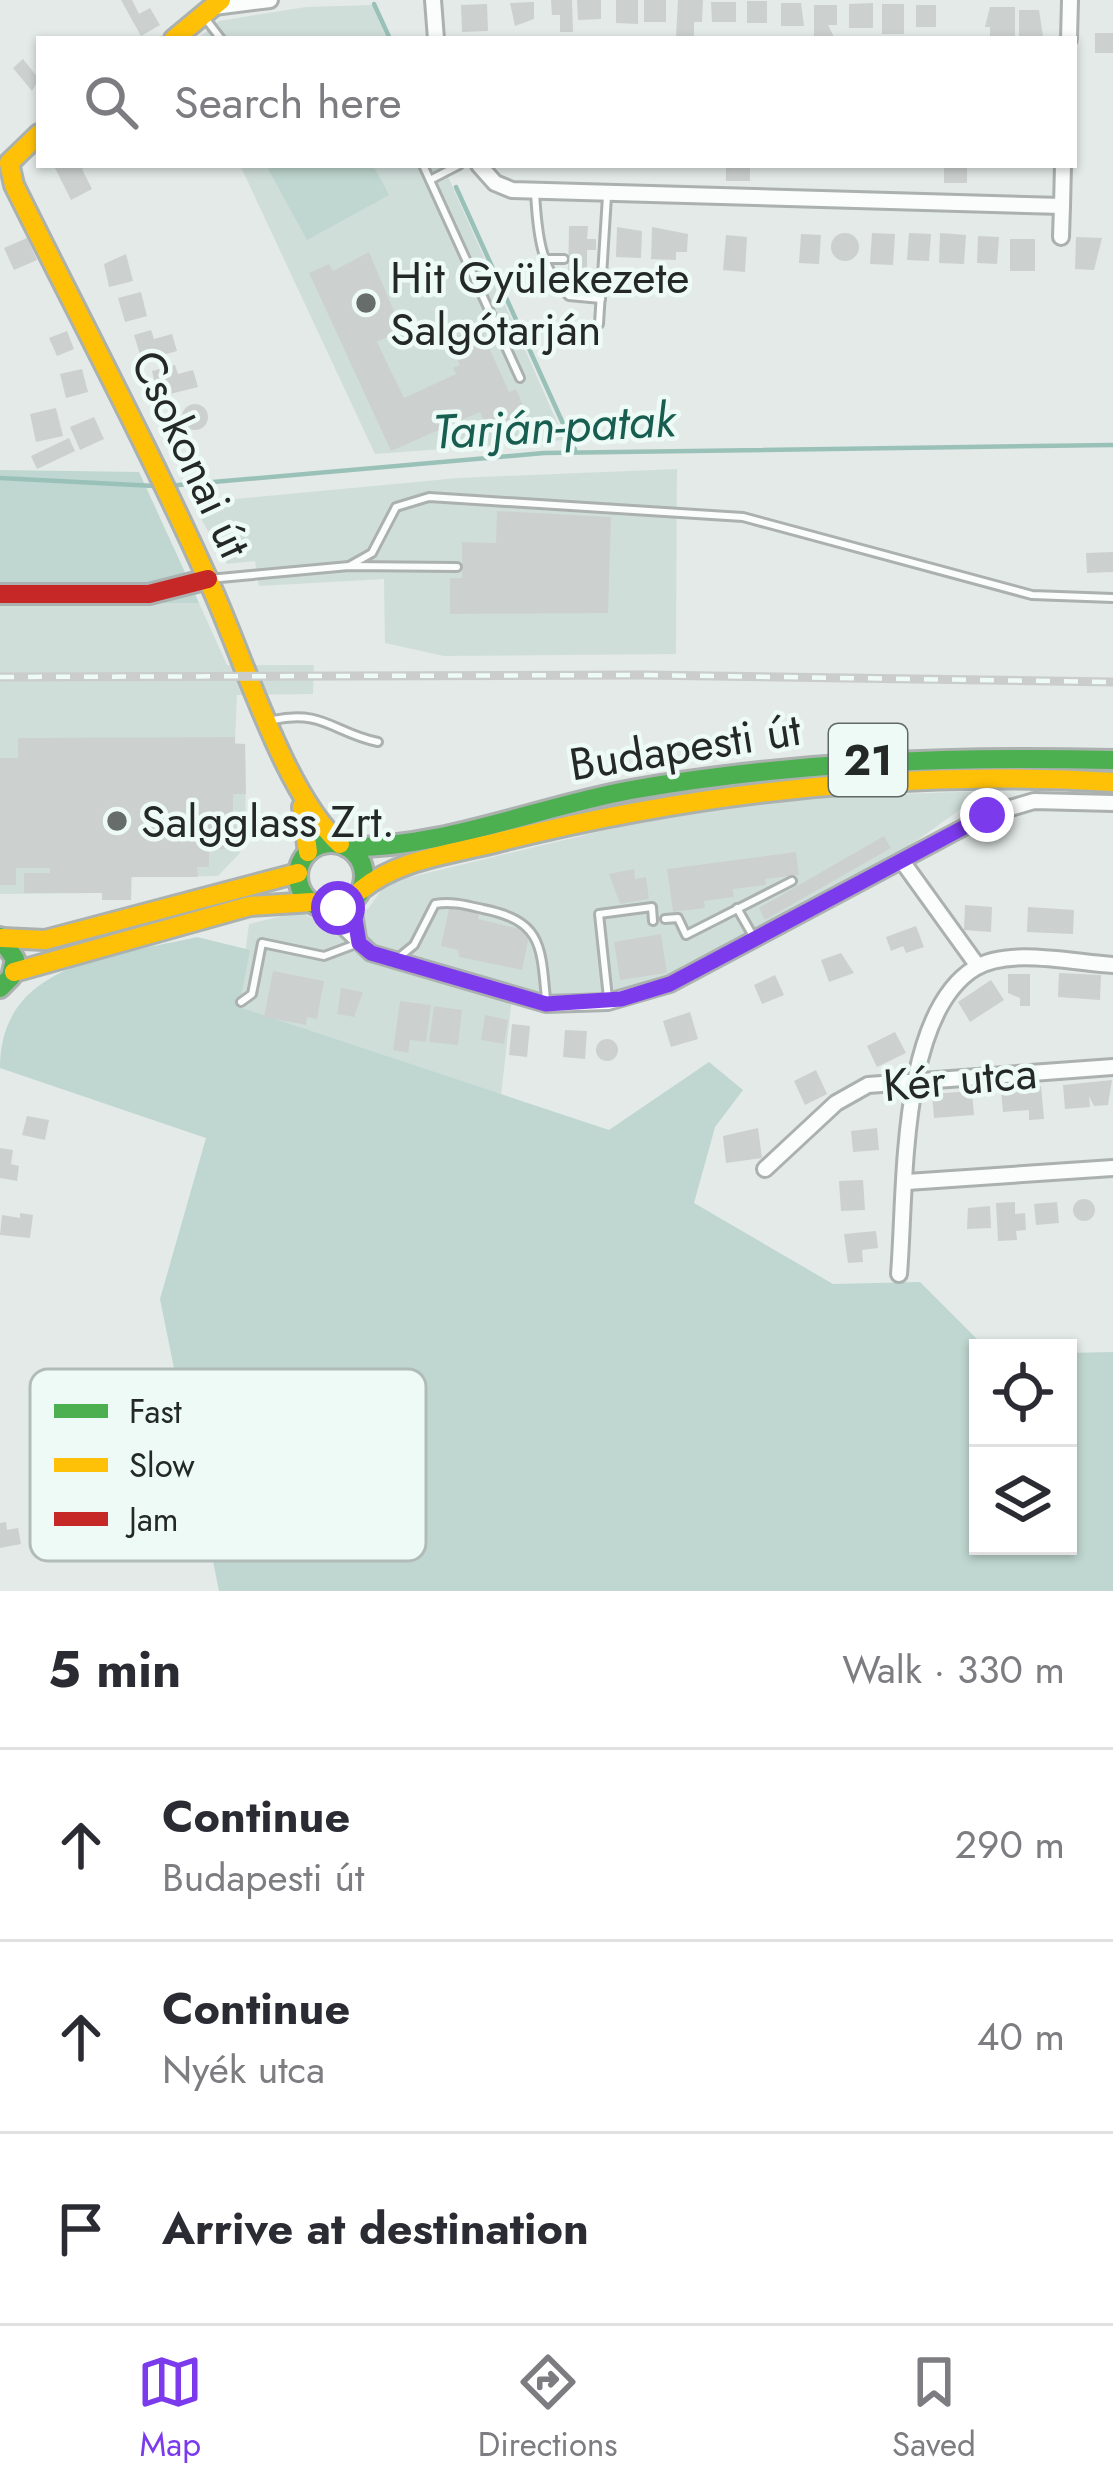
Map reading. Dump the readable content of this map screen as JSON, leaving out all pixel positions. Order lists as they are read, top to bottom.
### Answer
{
  "streets": {
    "main road": ["Csokonai út", "Budapesti út", "21"],
    "street": ["Kér utca"]
  },
  "crossings": [
    ["Budapesti út", "21"]
  ],
  "water": ["Tarján-patak"],
  "places": ["Hit Gyülekezete Salgótarján", "Salgglass Zrt."],
  "legend": ["Fast", "Slow", "Jam"],
  "page": {
    "search": "Search here",
    "heading": ["5 min", "Walk · 330 m"],
    "list": [
      ["Continue", "Budapesti út", "290 m"],
      ["Continue", "Nyék utca", "40 m"],
      "Arrive at destination"
    ],
    "nav": ["Map", "Directions", "Saved"]
  }
}
